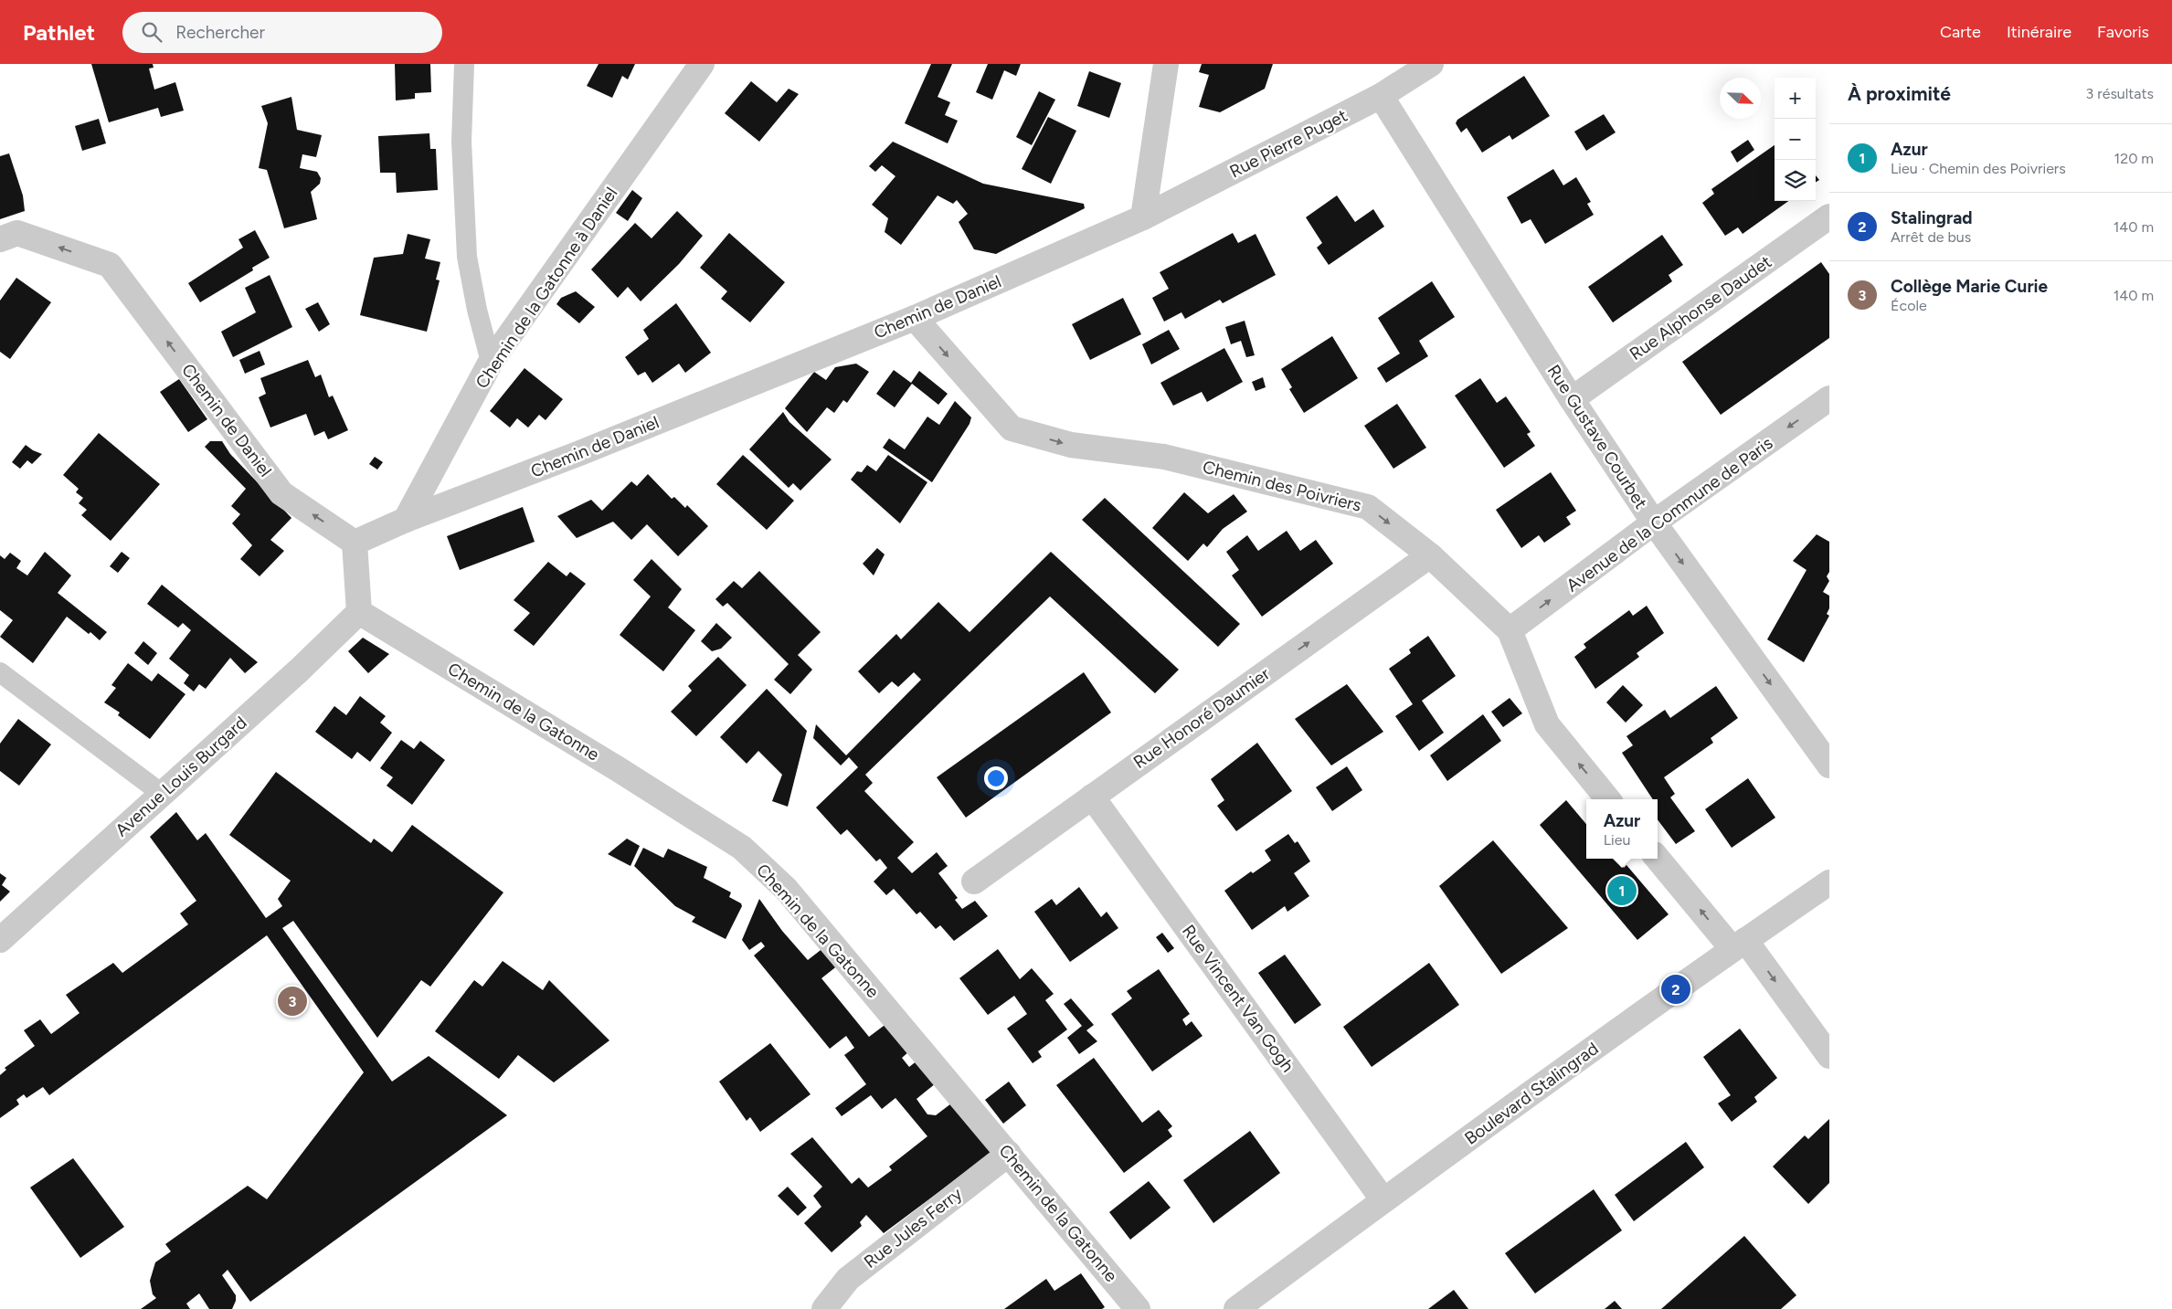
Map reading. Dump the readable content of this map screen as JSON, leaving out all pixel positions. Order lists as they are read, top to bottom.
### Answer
{
  "streets": {
    "street": [
      "Rue Pierre Puget",
      "Chemin de la Gatonne à Daniel",
      "Chemin de Daniel",
      "Rue Alphonse Daudet",
      "Rue Gustave Courbet",
      "Chemin des Poivriers",
      "Avenue de la Commune de Paris",
      "Chemin de la Gatonne",
      "Rue Honoré Daumier",
      "Avenue Louis Burgard",
      "Rue Vincent Van Gogh",
      "Boulevard Stalingrad",
      "Rue Jules Ferry"
    ]
  },
  "crossings": [
    ["Rue Pierre Puget", "Chemin de Daniel"],
    ["Rue Pierre Puget", "Rue Gustave Courbet"],
    ["Chemin de la Gatonne à Daniel", "Chemin de Daniel"],
    ["Chemin de Daniel", "Chemin des Poivriers"],
    ["Rue Alphonse Daudet", "Rue Gustave Courbet"],
    ["Rue Gustave Courbet", "Avenue de la Commune de Paris"],
    ["Chemin des Poivriers", "Avenue de la Commune de Paris"],
    ["Chemin des Poivriers", "Rue Honoré Daumier"],
    ["Chemin de la Gatonne", "Avenue Louis Burgard"],
    ["Chemin de la Gatonne", "Rue Jules Ferry"],
    ["Rue Honoré Daumier", "Rue Vincent Van Gogh"],
    ["Rue Vincent Van Gogh", "Boulevard Stalingrad"]
  ],
  "one_way": ["Rue Gustave Courbet", "Rue Honoré Daumier"],
  "north": "bottom right",
  "page": {
    "header": "Pathlet",
    "search": "Rechercher",
    "nav": ["Carte", "Itinéraire", "Favoris"],
    "heading": ["À proximité", "3 résultats"],
    "map_buttons": ["+", "−"],
    "list": [
      {
        "mark": "1",
        "name": "Azur",
        "note": "Lieu · Chemin des Poivriers",
        "value": "120 m"
      },
      {
        "mark": "2",
        "name": "Stalingrad",
        "note": "Arrêt de bus",
        "value": "140 m"
      },
      {
        "mark": "3",
        "name": "Collège Marie Curie",
        "note": "École",
        "value": "140 m"
      }
    ],
    "popup": ["Azur", "Lieu"],
    "pins": ["1", "2", "3"]
  }
}
